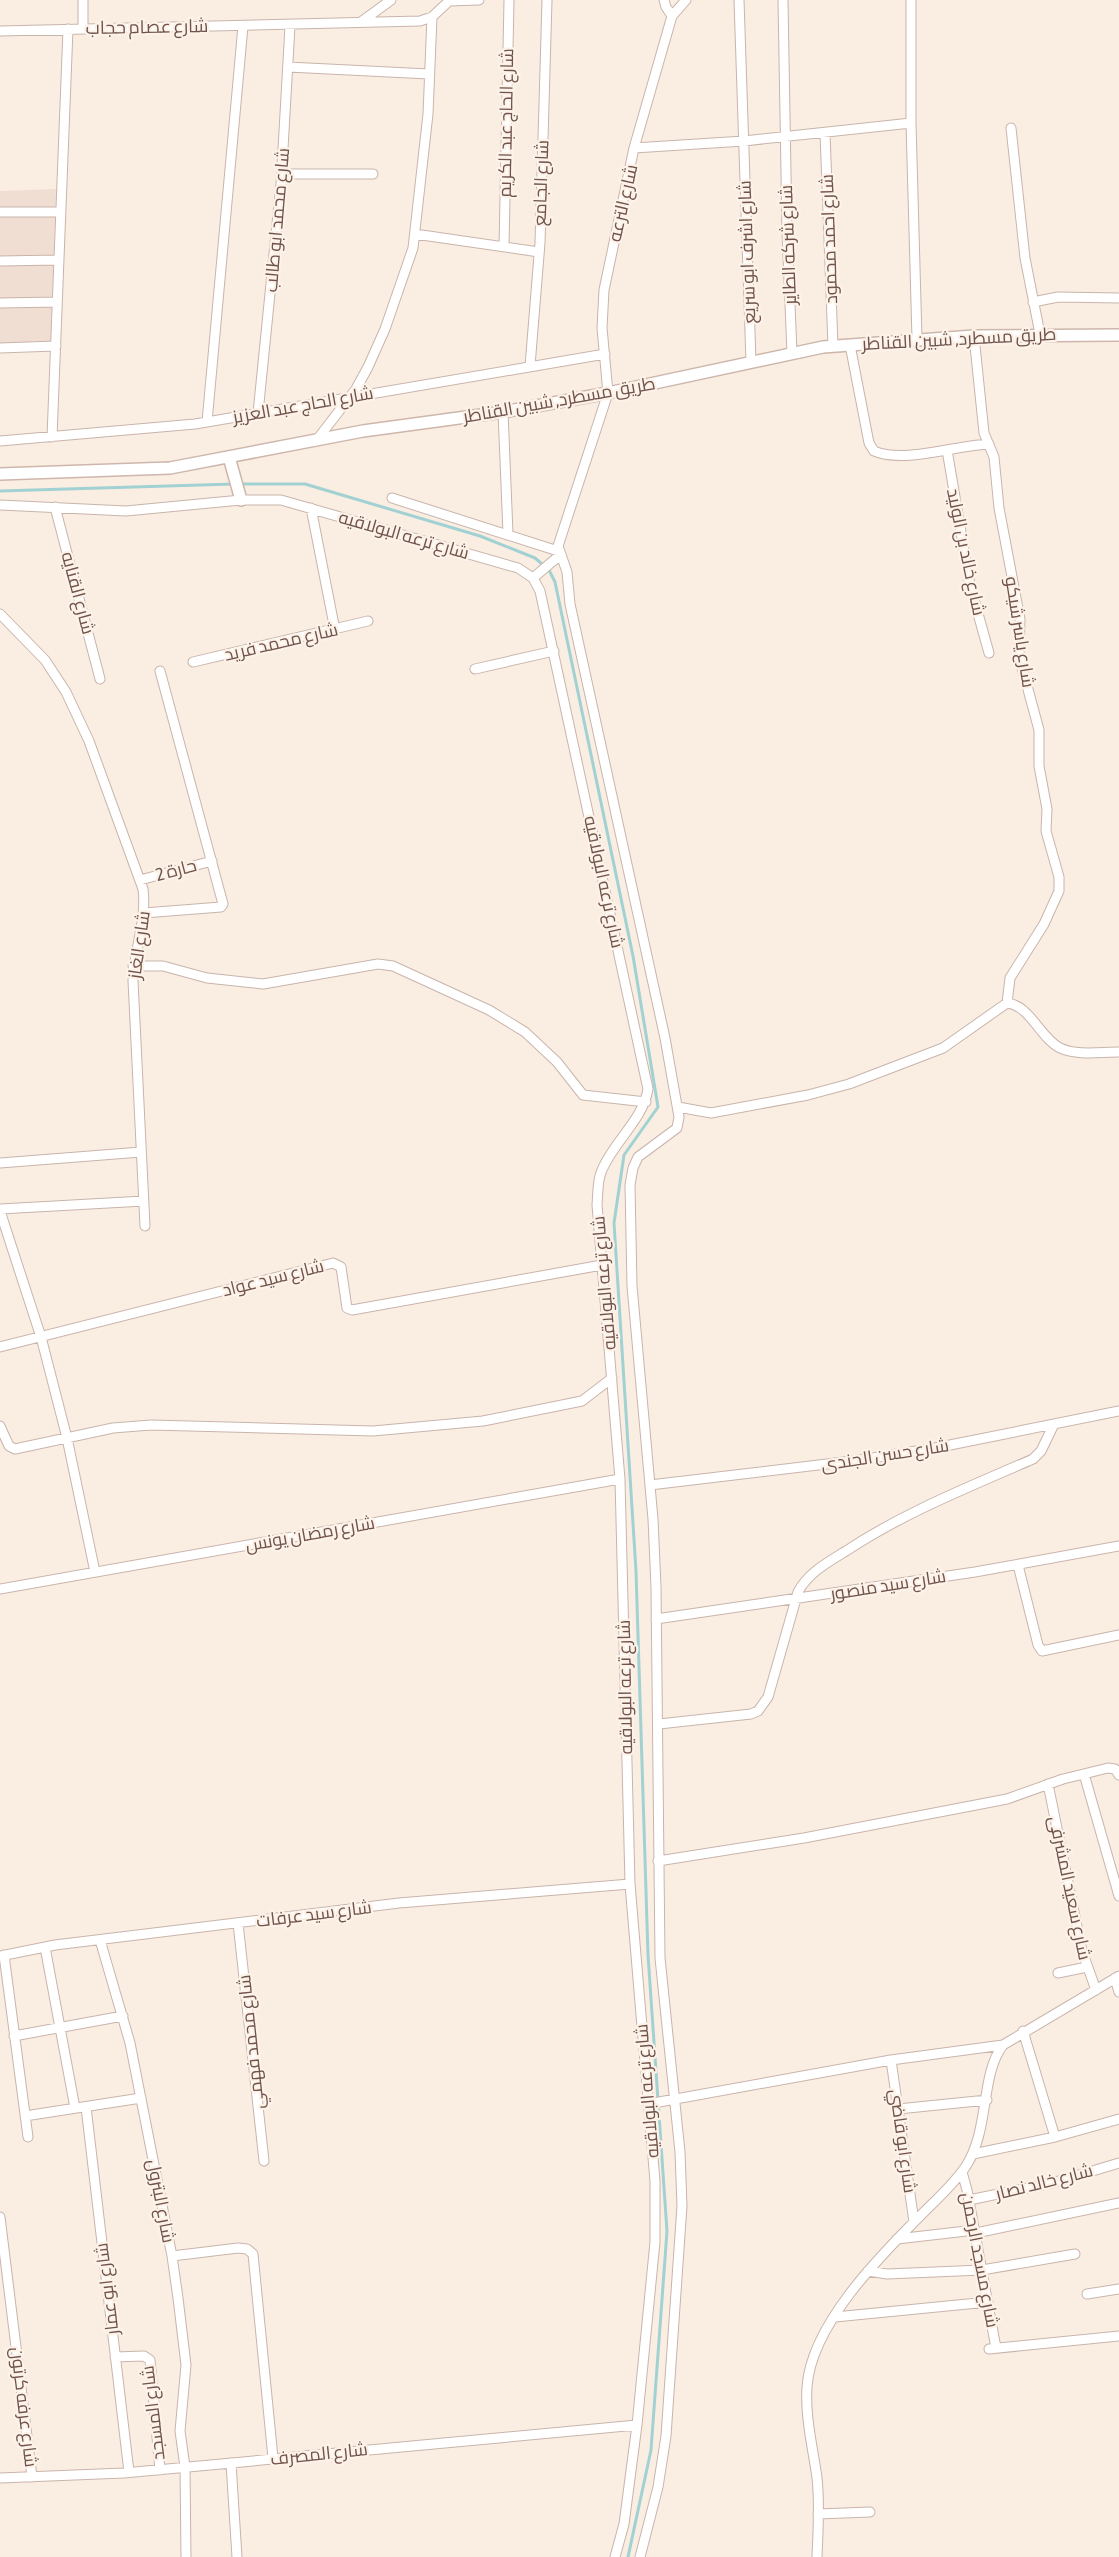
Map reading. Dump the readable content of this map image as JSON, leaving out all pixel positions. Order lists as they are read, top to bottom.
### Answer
{
  "streets": {
    "main road": ["طريق مسطرد, شبين القناطر"],
    "street": [
      "شارع عصام حجاب",
      "شارع الحاج عبد الكريم",
      "شارع الجامع",
      "شارع الترعه",
      "شارع محمد ابو طالب",
      "شارع احمد محمود",
      "شارع شركه الطاير",
      "شارع اشرف ابو سريع",
      "شارع الحاج عبد العزيز",
      "شارع ترعه البولاقيه",
      "شارع خالد بن الوليد",
      "شارع القنايه",
      "شارع ياسر شيكو",
      "شارع محمد فريد",
      "حارة 2",
      "شارع الغاز",
      "شارع سيد عواد",
      "شارع حسن الجندى",
      "شارع رمضان يونس",
      "شارع سيد منصور",
      "شارع سعيد المشرفى",
      "شارع سيد عرفات",
      "شارع محمد فهمي",
      "شارع ابو قاضي",
      "شارع خالد نصار",
      "شارع البترول",
      "شارع مسجد الرحمن",
      "شارع ابو عمار",
      "شارع عرفه كرتون",
      "شارع المسجد",
      "شارع المصرف"
    ]
  },
  "crossings": [
    ["شارع عصام حجاب", "شارع محمد ابو طالب"],
    ["شارع عصام حجاب", "شارع الحاج عبد العزيز"],
    ["شارع الجامع", "شارع الحاج عبد العزيز"],
    ["شارع الترعه", "طريق مسطرد, شبين القناطر"],
    ["شارع الترعه", "شارع الحاج عبد العزيز"],
    ["شارع محمد ابو طالب", "شارع الحاج عبد العزيز"],
    ["شارع احمد محمود", "طريق مسطرد, شبين القناطر"],
    ["شارع شركه الطاير", "طريق مسطرد, شبين القناطر"],
    ["شارع اشرف ابو سريع", "طريق مسطرد, شبين القناطر"],
    ["طريق مسطرد, شبين القناطر", "شارع ياسر شيكو"],
    ["شارع ترعه البولاقيه", "شارع القنايه"],
    ["شارع ترعه البولاقيه", "شارع سيد عواد"],
    ["شارع ترعه البولاقيه", "شارع حسن الجندى"],
    ["شارع ترعه البولاقيه", "شارع رمضان يونس"],
    ["شارع ترعه البولاقيه", "شارع سيد منصور"],
    ["شارع ترعه البولاقيه", "شارع سيد عرفات"],
    ["شارع ترعه البولاقيه", "شارع المصرف"],
    ["حارة 2", "شارع الغاز"],
    ["شارع سيد عرفات", "شارع محمد فهمي"],
    ["شارع سيد عرفات", "شارع البترول"],
    ["شارع خالد نصار", "شارع مسجد الرحمن"],
    ["شارع البترول", "شارع المصرف"],
    ["شارع ابو عمار", "شارع المسجد"],
    ["شارع ابو عمار", "شارع المصرف"],
    ["شارع عرفه كرتون", "شارع المصرف"],
    ["شارع المسجد", "شارع المصرف"]
  ]
}
